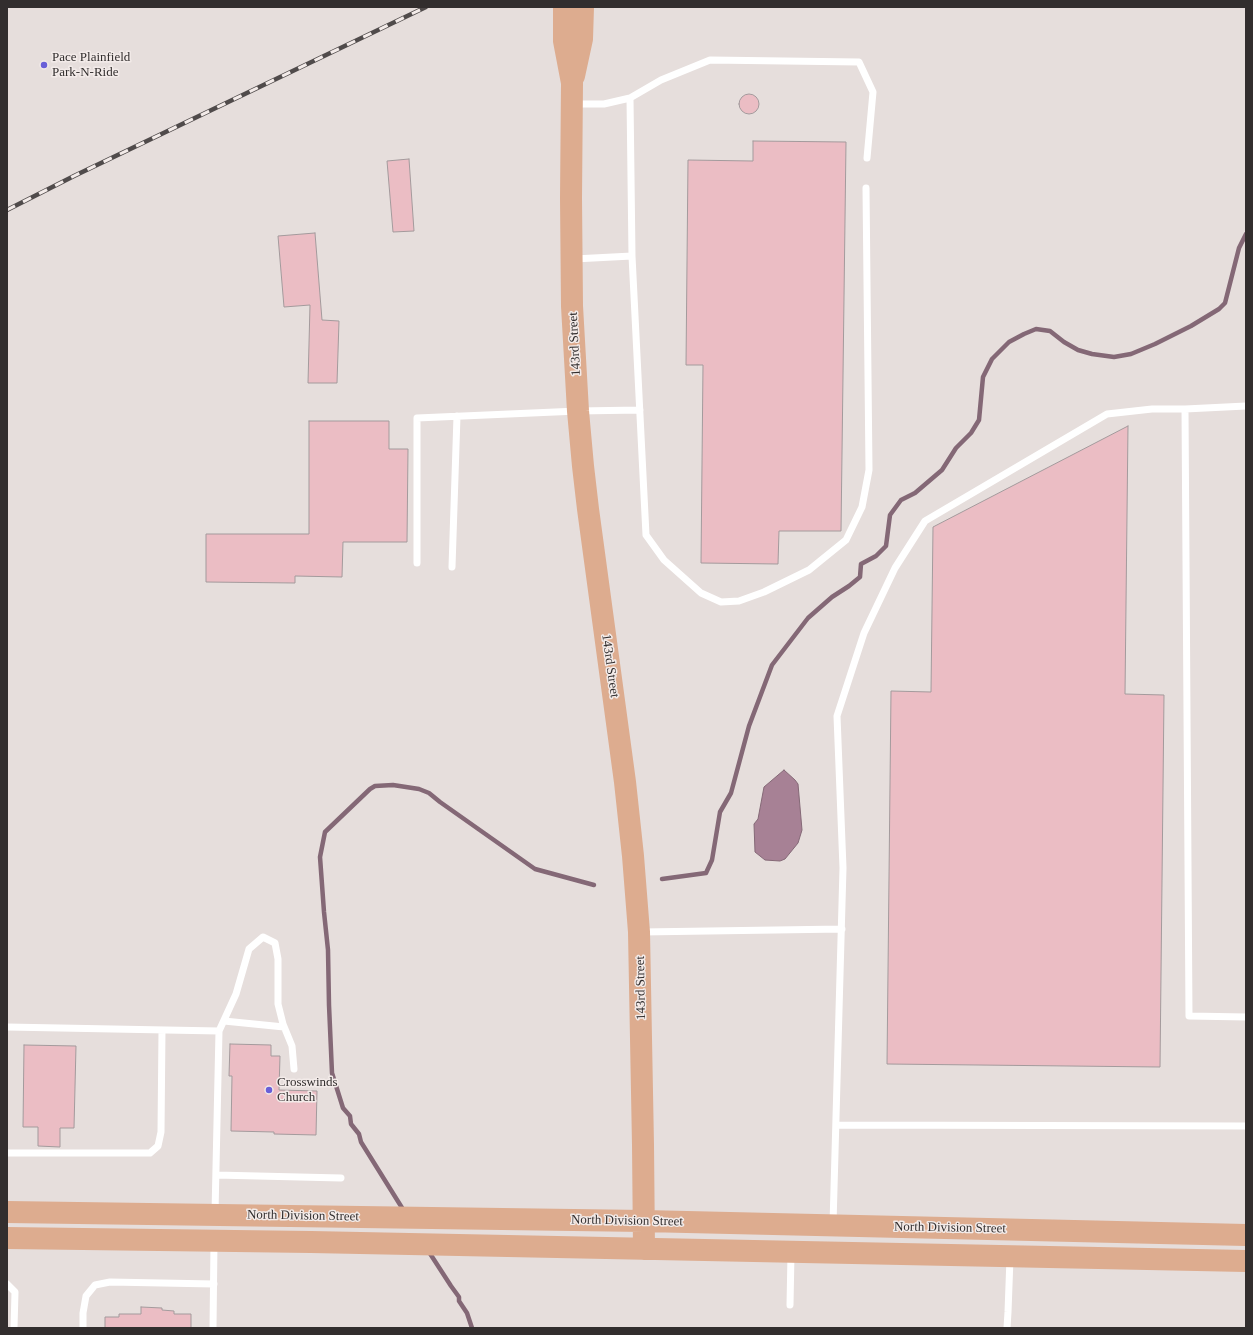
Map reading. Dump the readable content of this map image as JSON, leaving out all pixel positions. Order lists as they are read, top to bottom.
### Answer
{
  "streets": {
    "main road": ["143rd Street", "North Division Street"]
  },
  "crossings": [
    ["143rd Street", "North Division Street"]
  ],
  "places": ["Pace Plainfield Park-N-Ride", "Crosswinds Church"]
}
